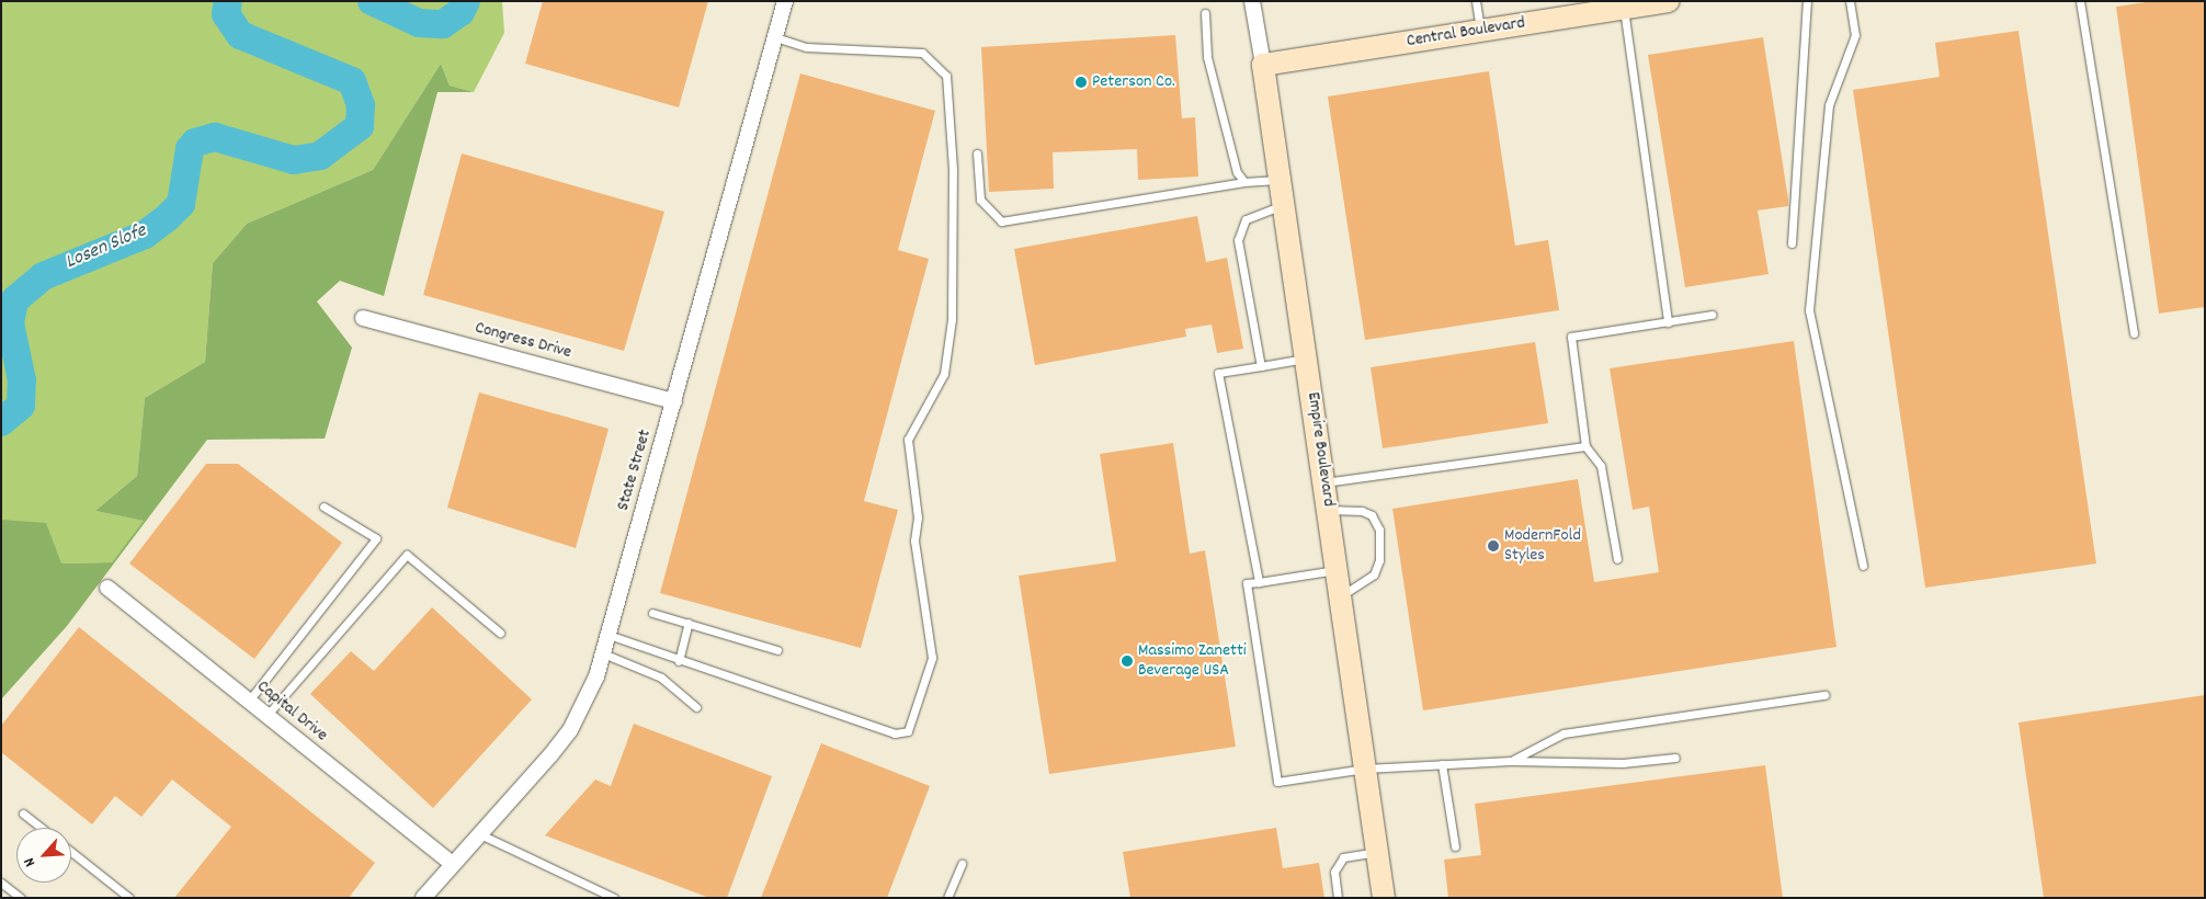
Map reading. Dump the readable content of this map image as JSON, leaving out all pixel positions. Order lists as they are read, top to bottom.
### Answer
{
  "streets": {
    "street": [
      "Central Boulevard",
      "Congress Drive",
      "Empire Boulevard",
      "State Street",
      "Capital Drive"
    ]
  },
  "crossings": [
    ["Central Boulevard", "Empire Boulevard"],
    ["Congress Drive", "State Street"],
    ["State Street", "Capital Drive"]
  ],
  "water": ["Losen Slofe"],
  "places": ["Peterson Co.", "ModernFold Styles", "Massimo Zanetti Beverage USA"],
  "north": "bottom left"
}
